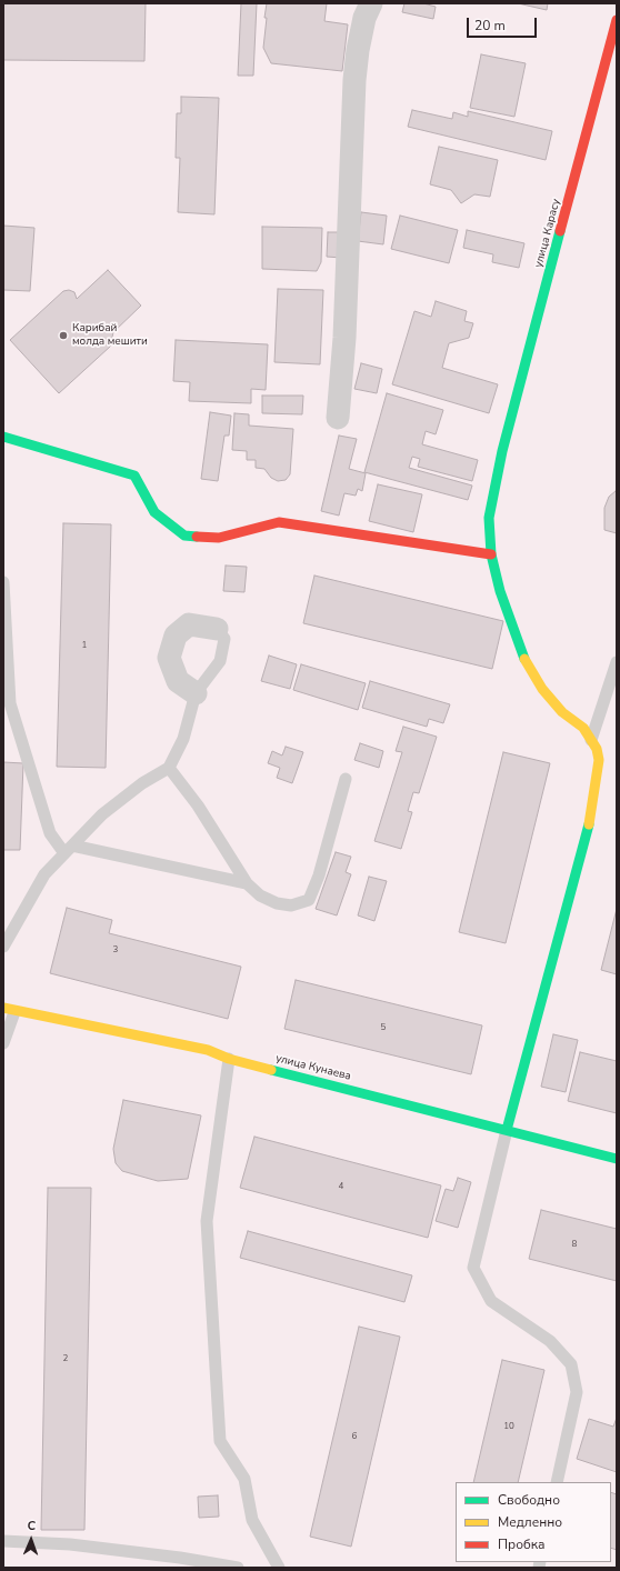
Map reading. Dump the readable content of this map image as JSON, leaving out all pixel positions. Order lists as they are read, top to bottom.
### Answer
{
  "streets": {
    "street": ["улица Карасу", "улица Кунаева"]
  },
  "places": ["Карибай молда мешити"],
  "house_numbers": [
    "1",
    "3",
    "5",
    "4",
    "8",
    "2",
    "10",
    "6"
  ],
  "legend": ["Свободно", "Медленно", "Пробка"],
  "scale_bar": "20 m",
  "north": "top"
}
